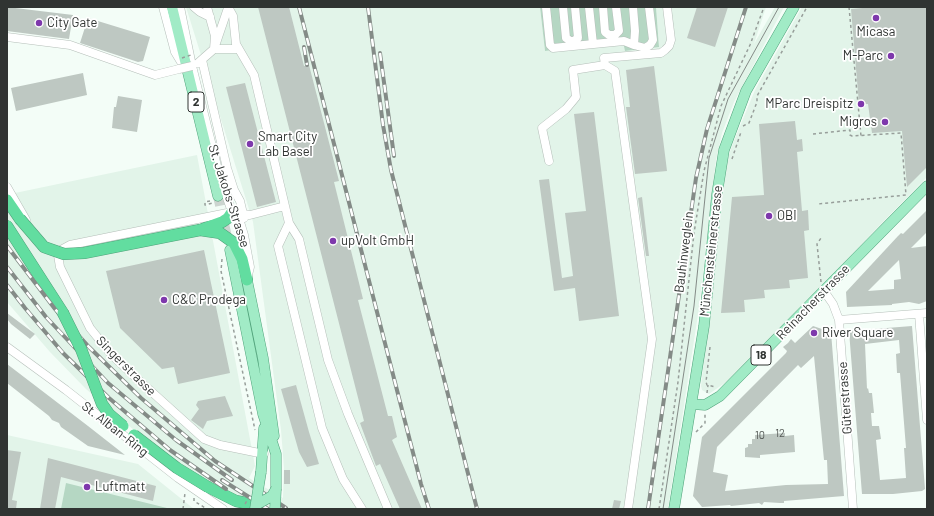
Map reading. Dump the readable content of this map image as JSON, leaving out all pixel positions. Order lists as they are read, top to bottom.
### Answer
{
  "streets": {
    "main road": [
      "2",
      "St. Jakobs-Strasse",
      "Münchensteinerstrasse",
      "Reinacherstrasse",
      "18"
    ],
    "street": ["Singerstrasse", "Güterstrasse", "St. Alban-Ring"],
    "path": ["Bauhinweglein"]
  },
  "crossings": [
    ["St. Jakobs-Strasse", "Singerstrasse"],
    ["Reinacherstrasse", "Güterstrasse"]
  ],
  "places": [
    "Micasa",
    "City Gate",
    "M-Parc",
    "MParc Dreispitz",
    "Migros",
    "Smart City Lab Basel",
    "OBI",
    "upVolt GmbH",
    "C&C Prodega",
    "River Square",
    "Luftmatt"
  ],
  "house_numbers": ["12", "10"]
}
